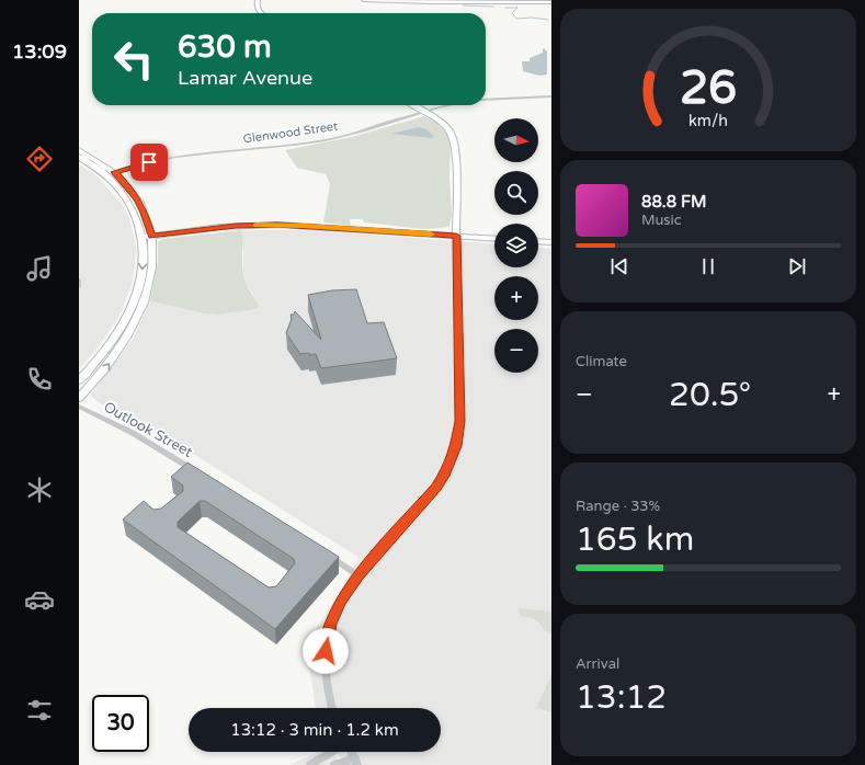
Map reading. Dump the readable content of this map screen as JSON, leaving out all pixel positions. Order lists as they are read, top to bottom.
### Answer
{
  "streets": {
    "street": ["Glenwood Street", "Outlook Street"]
  },
  "north": "right",
  "page": {
    "tabs": "13:09",
    "turn": ["630 m", "Lamar Avenue"],
    "map_buttons": ["+", "−"],
    "song": ["88.8 FM", "Music"],
    "tile": [
      "Climate",
      ["Range · 33%", "165 km"],
      ["Arrival", "13:12"]
    ],
    "heat": ["−", "20.5°", "+"],
    "limit": "30",
    "trip": "13:12 · 3 min · 1.2 km",
    "gauge": ["26", "km/h"]
  }
}
